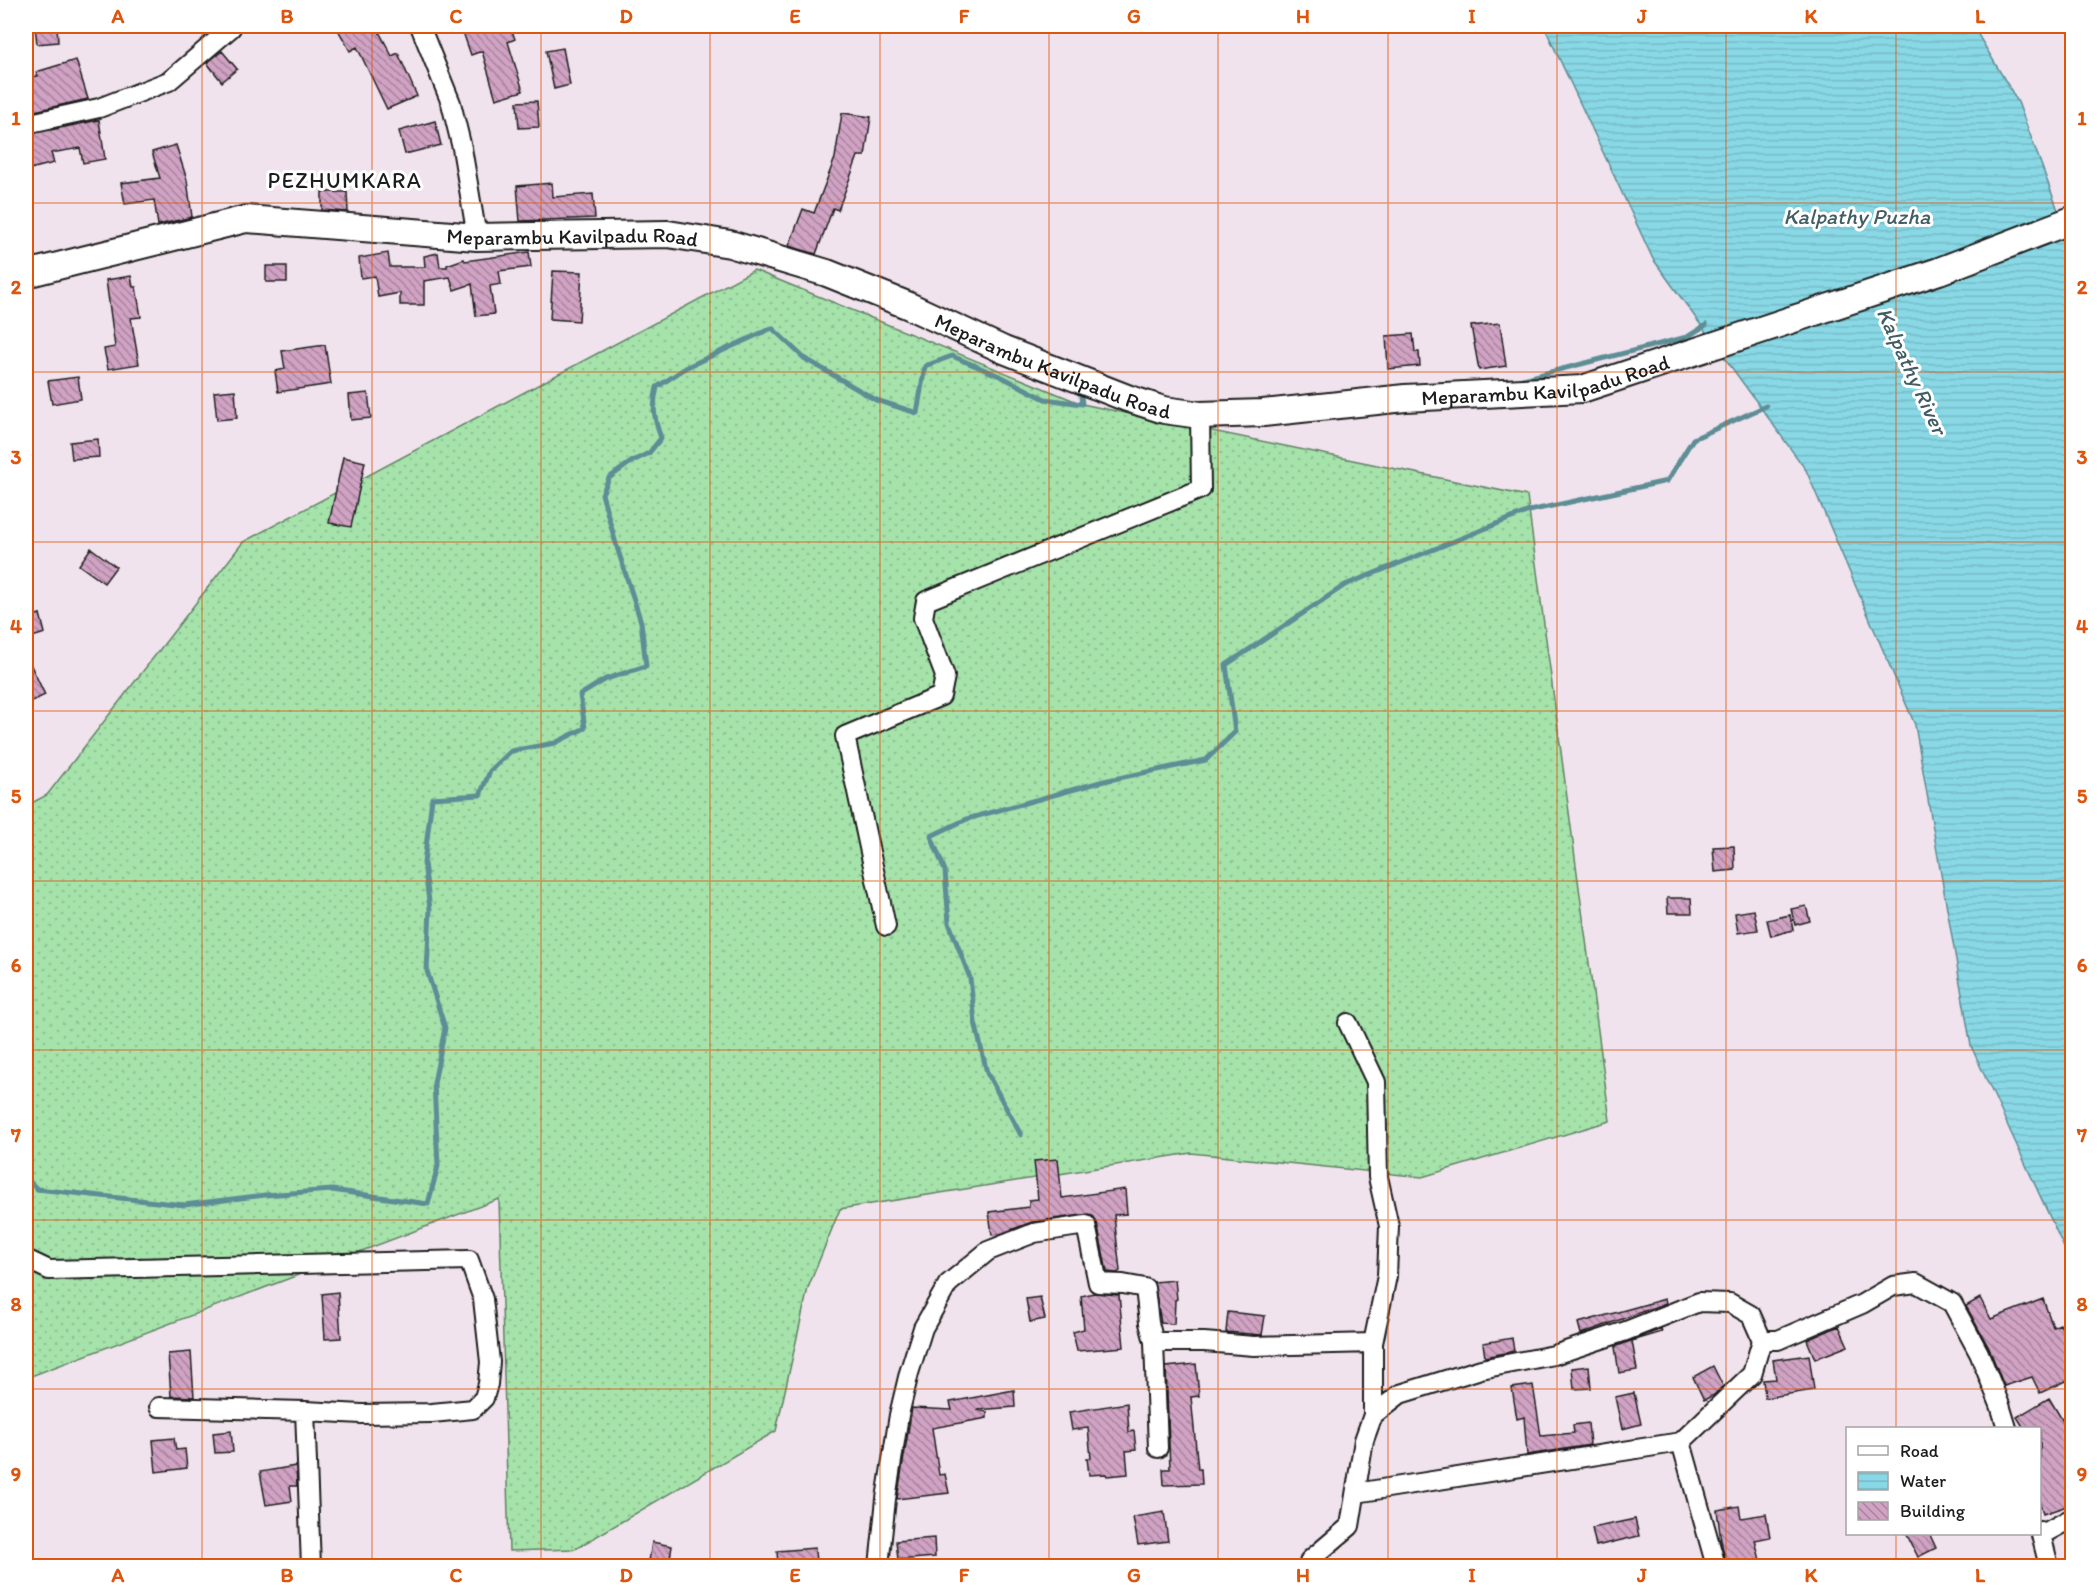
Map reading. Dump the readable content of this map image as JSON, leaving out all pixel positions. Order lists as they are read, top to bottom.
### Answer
{
  "streets": {
    "main road": ["Meparambu Kavilpadu Road"]
  },
  "districts": ["PEZHUMKARA"],
  "water": ["Kalpathy Puzha", "Kalpathy River"],
  "legend": ["Road", "Water", "Building"],
  "grid": {
    "columns": [
      "A",
      "B",
      "C",
      "D",
      "E",
      "F",
      "G",
      "H",
      "I",
      "J",
      "K",
      "L"
    ],
    "rows": [
      "1",
      "2",
      "3",
      "4",
      "5",
      "6",
      "7",
      "8",
      "9"
    ]
  }
}
